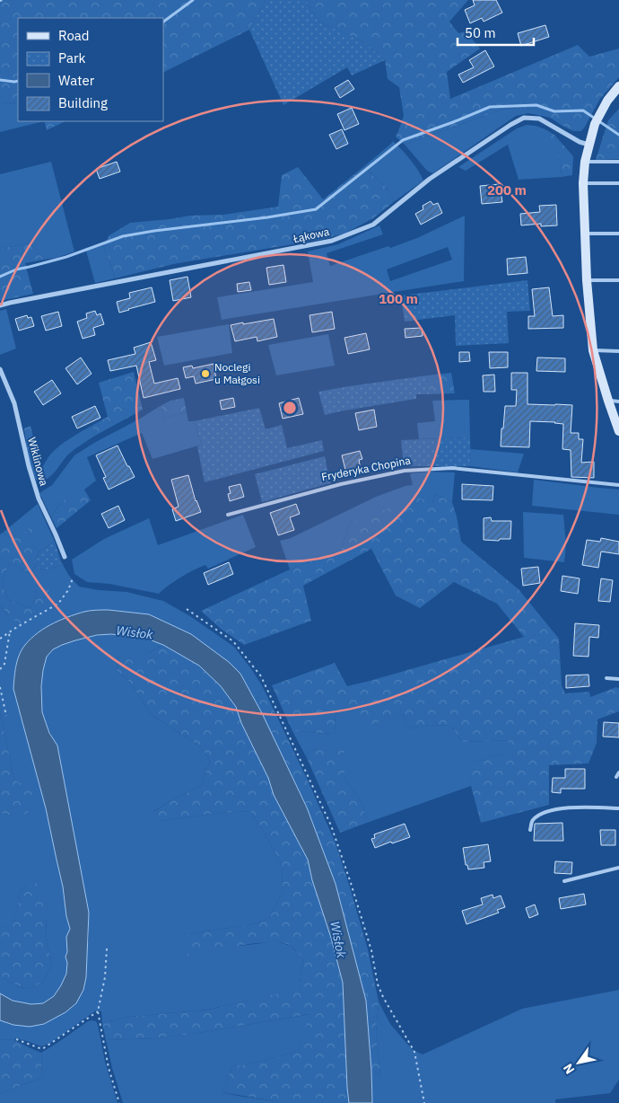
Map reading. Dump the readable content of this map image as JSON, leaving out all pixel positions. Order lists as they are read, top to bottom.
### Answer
{
  "streets": {
    "street": ["Łąkowa", "Wiklinowa"],
    "lane": ["Fryderyka Chopina"]
  },
  "water": ["Wisłok"],
  "places": ["Noclegi u Małgosi"],
  "legend": [
    "Road",
    "Park",
    "Water",
    "Building"
  ],
  "scale_bar": "50 m",
  "north": "bottom left",
  "rings": ["200 m", "100 m"]
}
